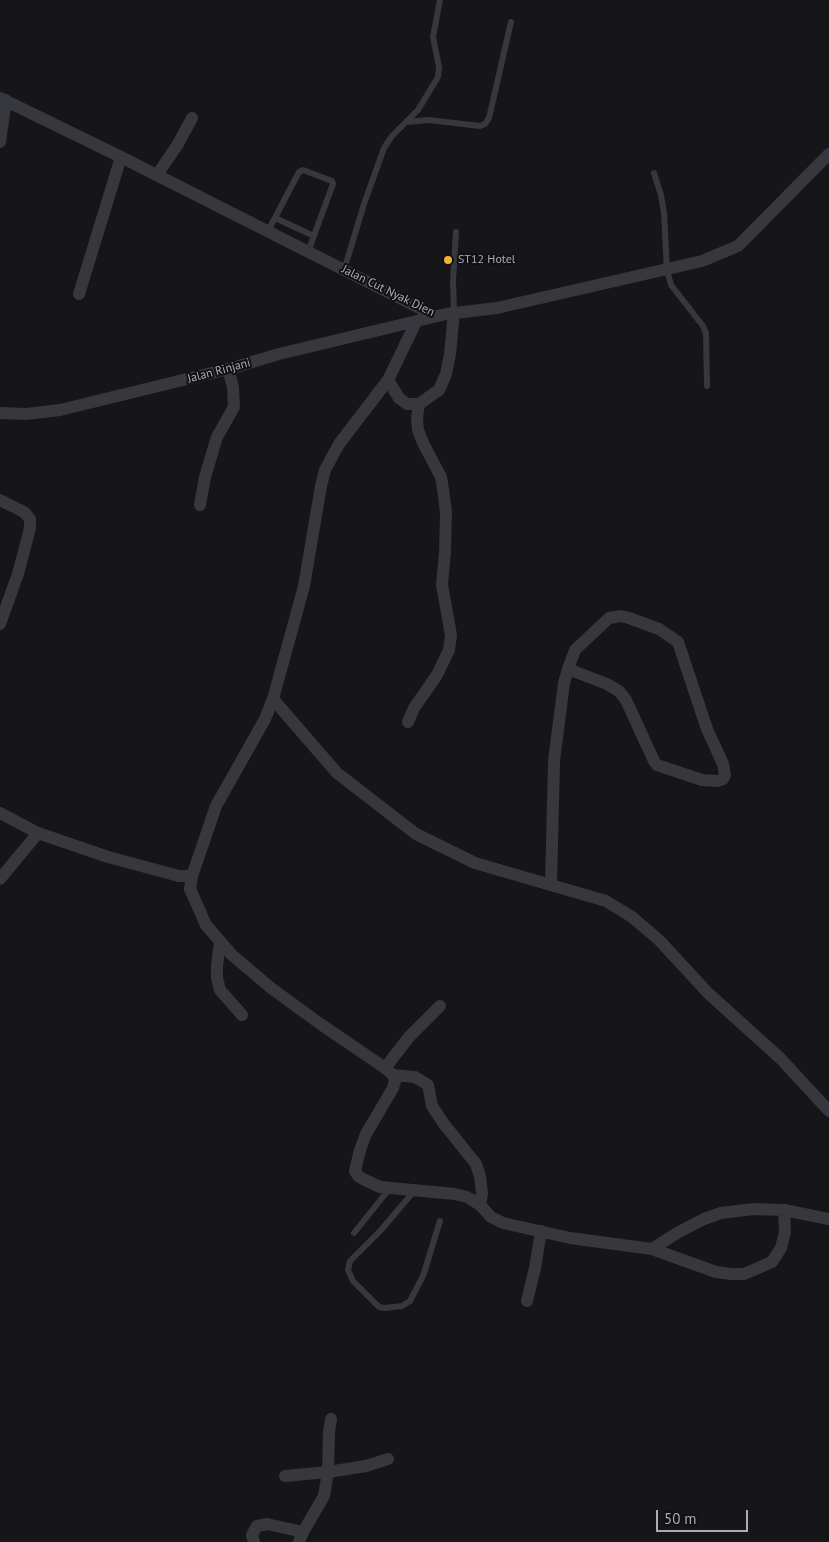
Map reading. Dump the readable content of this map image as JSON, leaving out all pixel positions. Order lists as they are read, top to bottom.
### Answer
{
  "streets": {
    "street": ["Jalan Cut Nyak Dien", "Jalan Rinjani"]
  },
  "crossings": [
    ["Jalan Cut Nyak Dien", "Jalan Rinjani"]
  ],
  "places": ["ST12 Hotel"],
  "scale_bar": "50 m"
}
